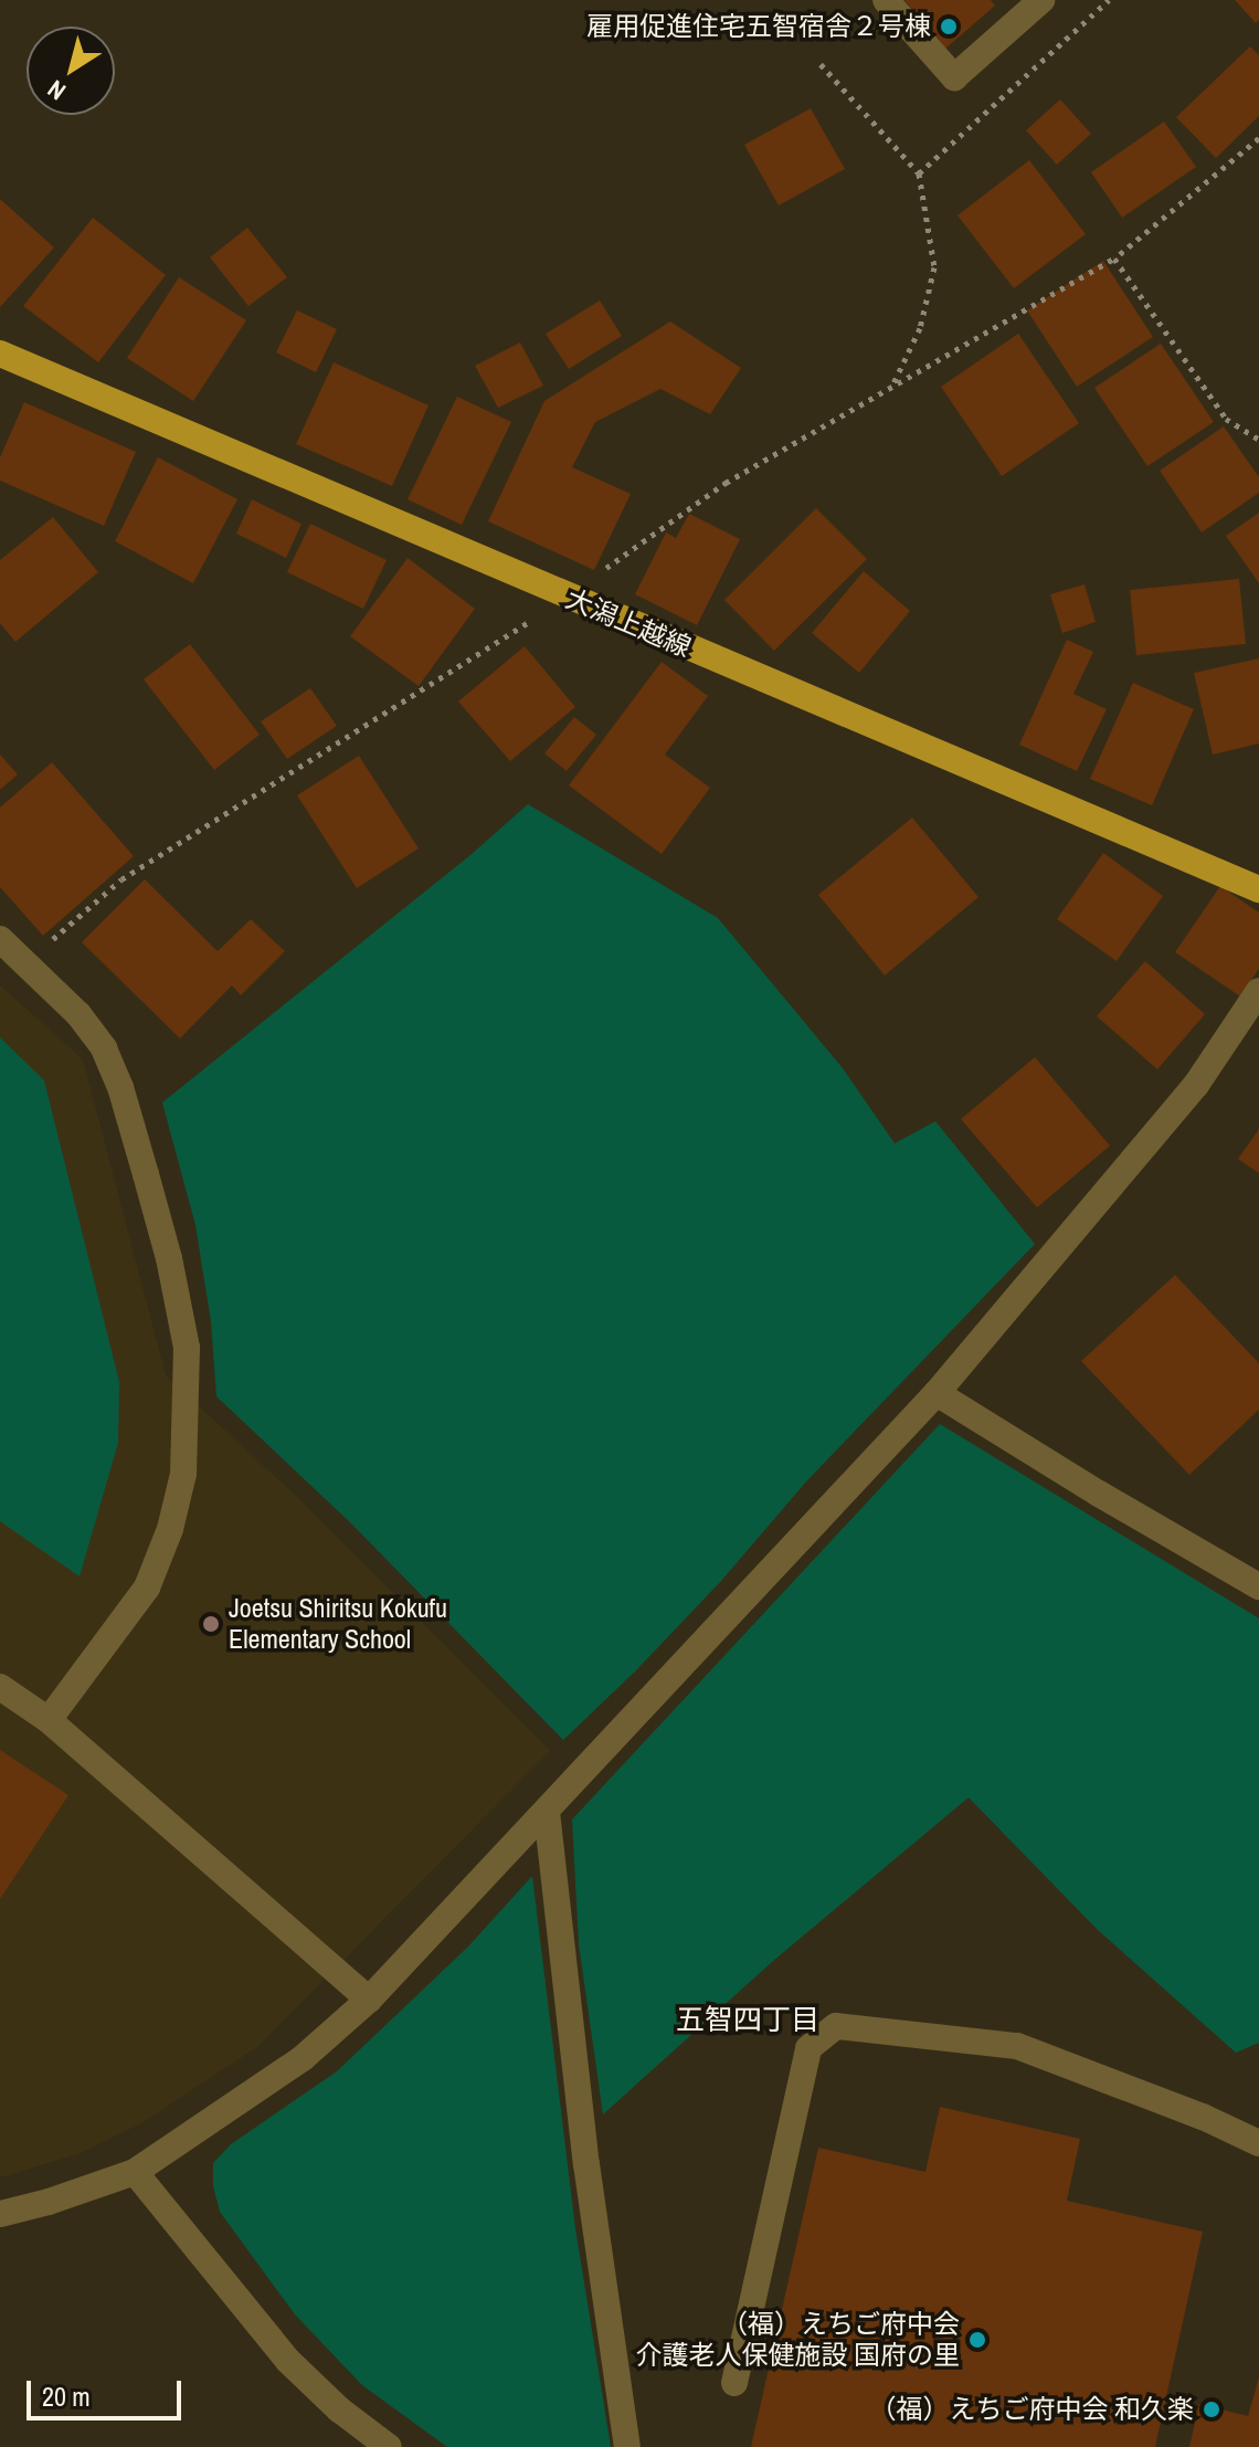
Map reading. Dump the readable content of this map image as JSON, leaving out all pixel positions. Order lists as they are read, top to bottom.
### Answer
{
  "streets": {
    "main road": ["大潟上越線"]
  },
  "districts": ["五智四丁目"],
  "places": [
    "雇用促進住宅五智宿舎２号棟",
    "Joetsu Shiritsu Kokufu Elementary School",
    "（福）えちご府中会 介護老人保健施設 国府の里",
    "（福）えちご府中会 和久楽"
  ],
  "scale_bar": "20 m",
  "north": "bottom left"
}
